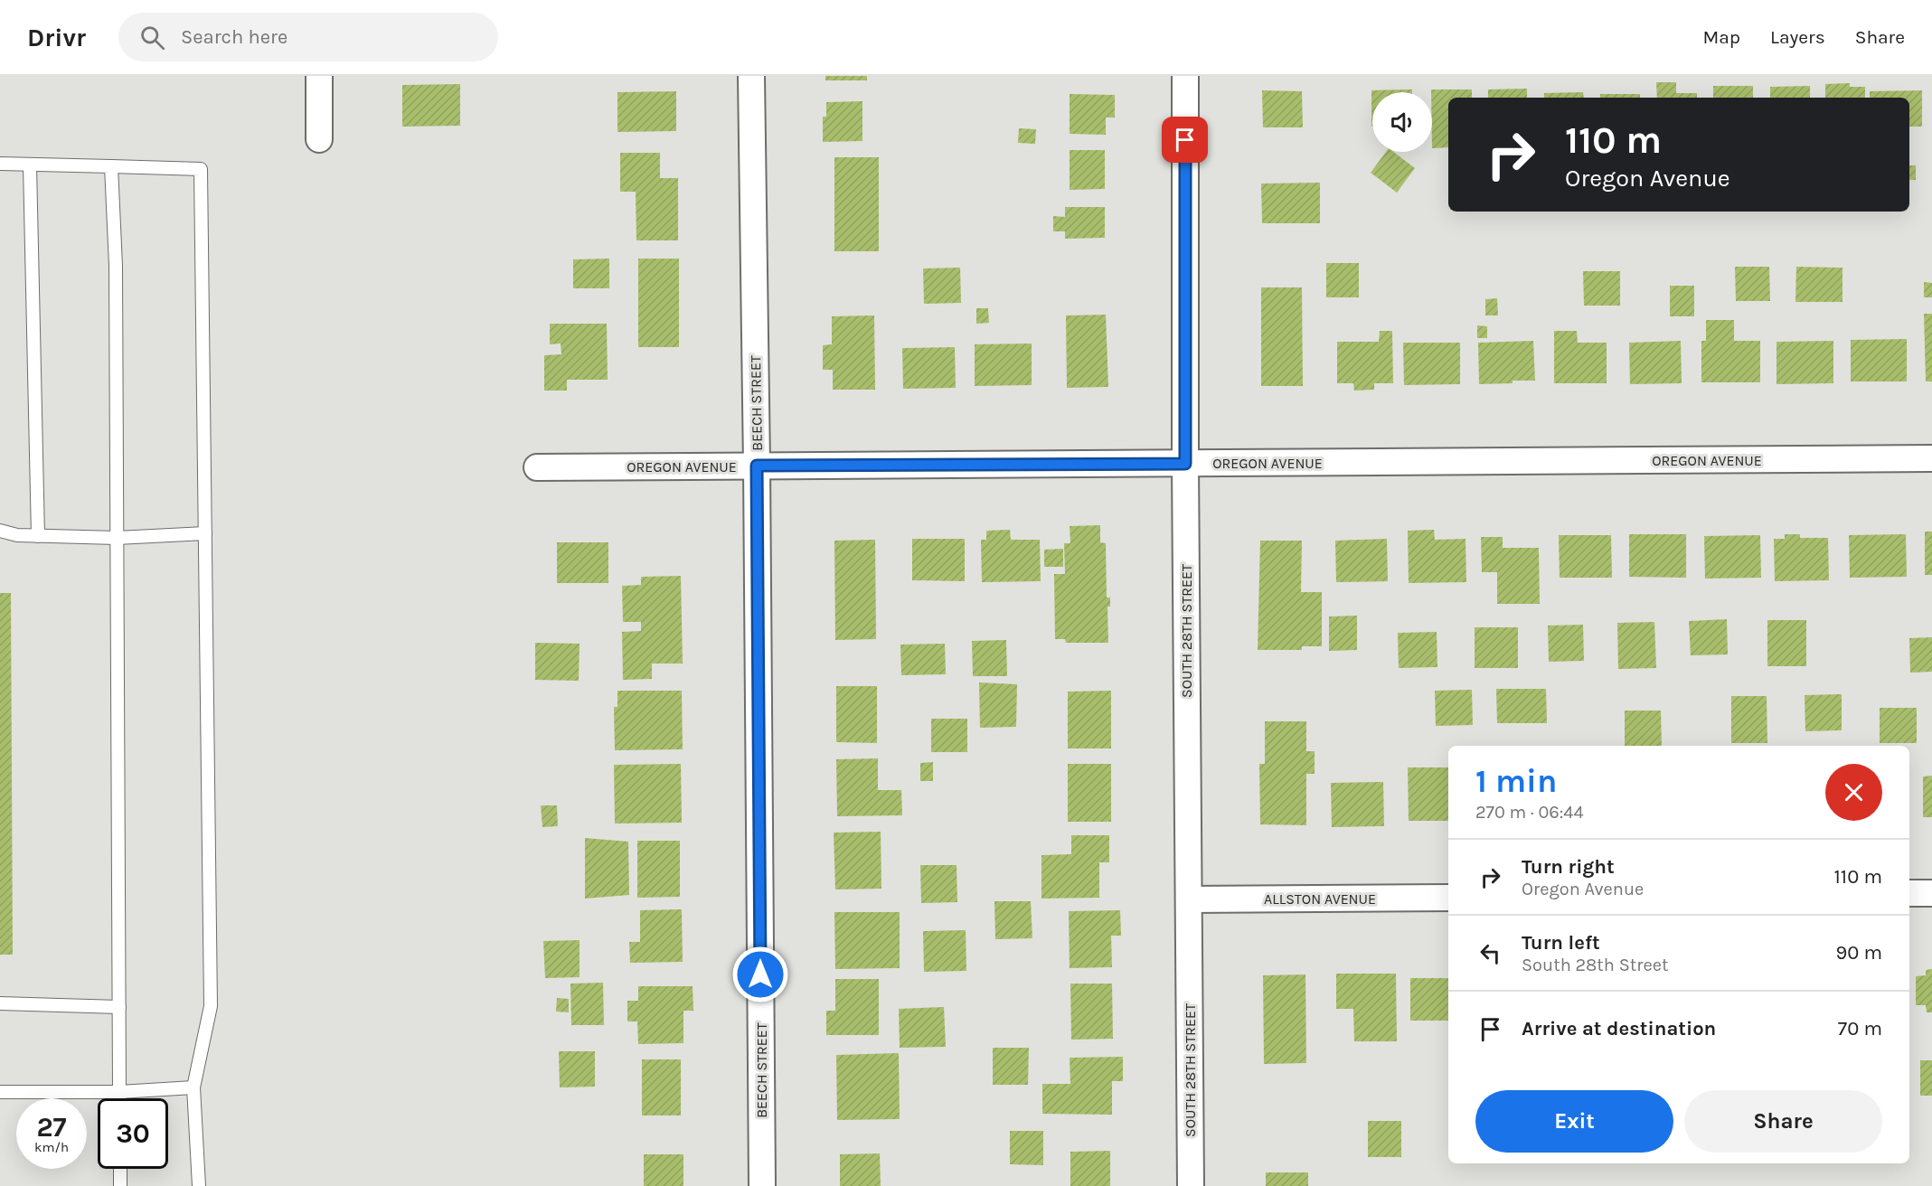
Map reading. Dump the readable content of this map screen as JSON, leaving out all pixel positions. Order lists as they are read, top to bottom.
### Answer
{
  "streets": {
    "street": [
      "BEECH STREET",
      "OREGON AVENUE",
      "SOUTH 28TH STREET",
      "ALLSTON AVENUE"
    ]
  },
  "crossings": [
    ["BEECH STREET", "OREGON AVENUE"],
    ["OREGON AVENUE", "SOUTH 28TH STREET"],
    ["SOUTH 28TH STREET", "ALLSTON AVENUE"]
  ],
  "page": {
    "header": "Drivr",
    "search": "Search here",
    "nav": ["Map", "Layers", "Share"],
    "turn": ["110 m", "Oregon Avenue"],
    "heading": ["1 min", "270 m · 06:44"],
    "list": [
      {
        "name": "Turn right",
        "note": "Oregon Avenue",
        "value": "110 m"
      },
      {
        "name": "Turn left",
        "note": "South 28th Street",
        "value": "90 m"
      },
      {
        "name": "Arrive at destination",
        "value": "70 m"
      }
    ],
    "buttons": ["Exit", "Share"],
    "speed": "27 km/h",
    "limit": "30"
  }
}
